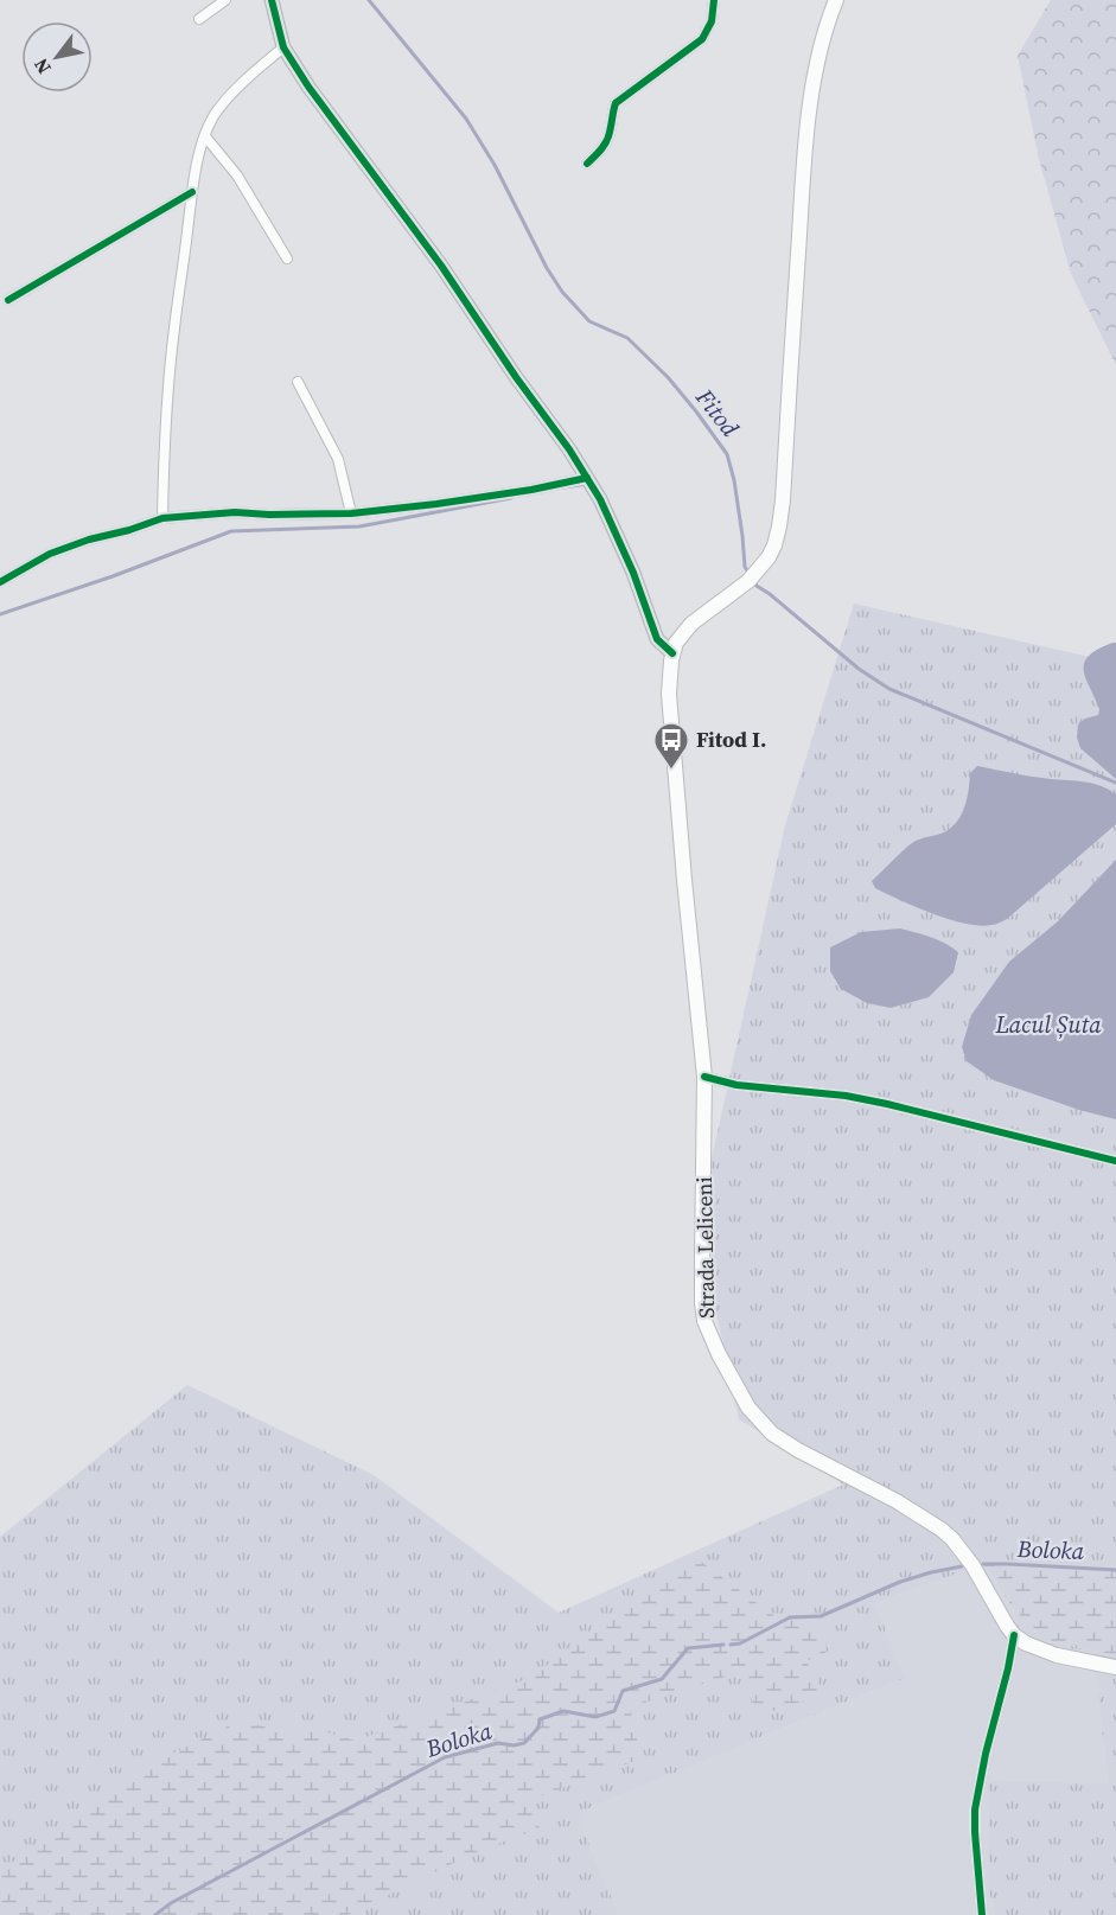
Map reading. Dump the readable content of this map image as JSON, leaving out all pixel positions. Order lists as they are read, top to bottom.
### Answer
{
  "streets": {
    "main road": ["Strada Leliceni"]
  },
  "water": ["Fitod", "Lacul Șuta", "Boloka"],
  "places": {
    "bus stop": ["Fitod I."]
  },
  "north": "bottom left"
}
